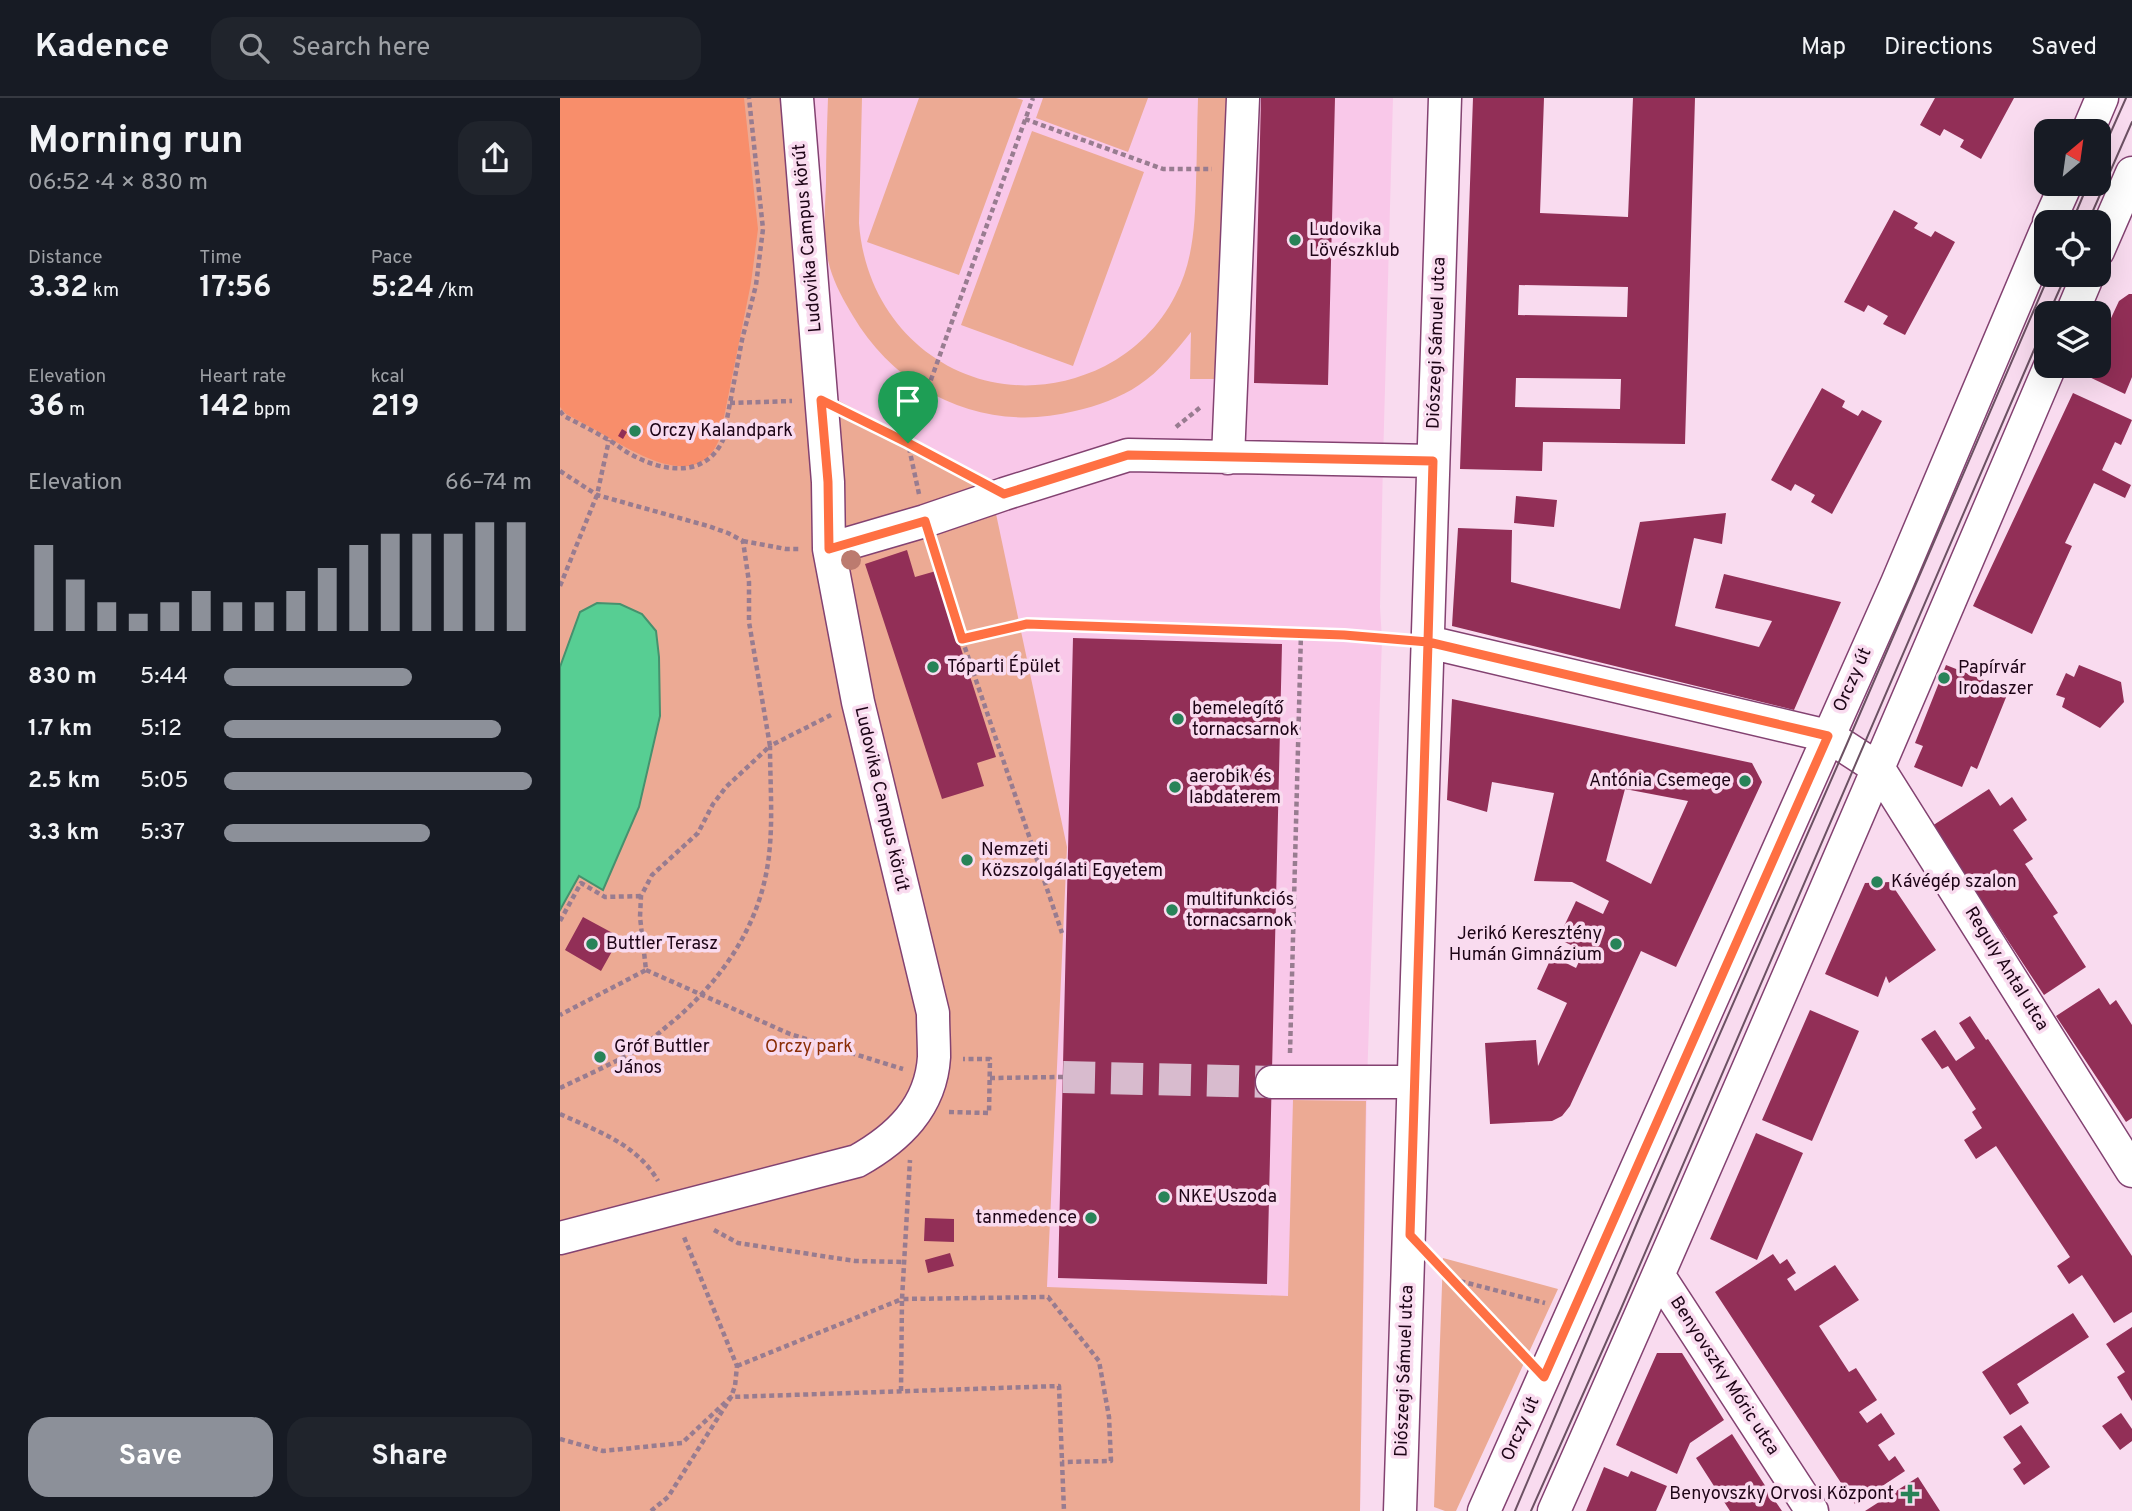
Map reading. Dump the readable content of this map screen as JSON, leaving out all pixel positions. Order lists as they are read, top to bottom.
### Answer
{
  "streets": {
    "street": [
      "Ludovika Campus körút",
      "Diószegi Sámuel utca",
      "Orczy út",
      "Reguly Antal utca",
      "Benyovszky Móric utca"
    ]
  },
  "parks": ["Orczy park"],
  "places": {
    "other": [
      "Ludovika Lövészklub",
      "Orczy Kalandpark",
      "Tóparti Épület",
      "Papírvár Irodaszer",
      "bemelegítő tornacsarnok",
      "Antónia Csemege",
      "aerobik és labdaterem",
      "Nemzeti Közszolgálati Egyetem",
      "Kávégép szalon",
      "multifunkciós tornacsarnok",
      "Buttler Terasz",
      "Jerikó Keresztény Humán Gimnázium",
      "Gróf Buttler János",
      "NKE Uszoda",
      "tanmedence"
    ],
    "health": ["Benyovszky Orvosi Központ"]
  },
  "north": "top right",
  "page": {
    "header": "Kadence",
    "search": "Search here",
    "nav": ["Map", "Directions", "Saved"],
    "heading": ["Morning run", "06:52 · 4 × 830 m"],
    "stats": [
      ["Distance", "3.32 km"],
      ["Time", "17:56"],
      ["Pace", "5:24 /km"],
      ["Elevation", "36 m"],
      ["Heart rate", "142 bpm"],
      ["kcal", "219"]
    ],
    "chart": ["Elevation", "66–74 m"],
    "list": [
      {
        "name": "830 m",
        "note": "5:44"
      },
      {
        "name": "1.7 km",
        "note": "5:12"
      },
      {
        "name": "2.5 km",
        "note": "5:05"
      },
      {
        "name": "3.3 km",
        "note": "5:37"
      }
    ],
    "buttons": ["Save", "Share"]
  }
}
